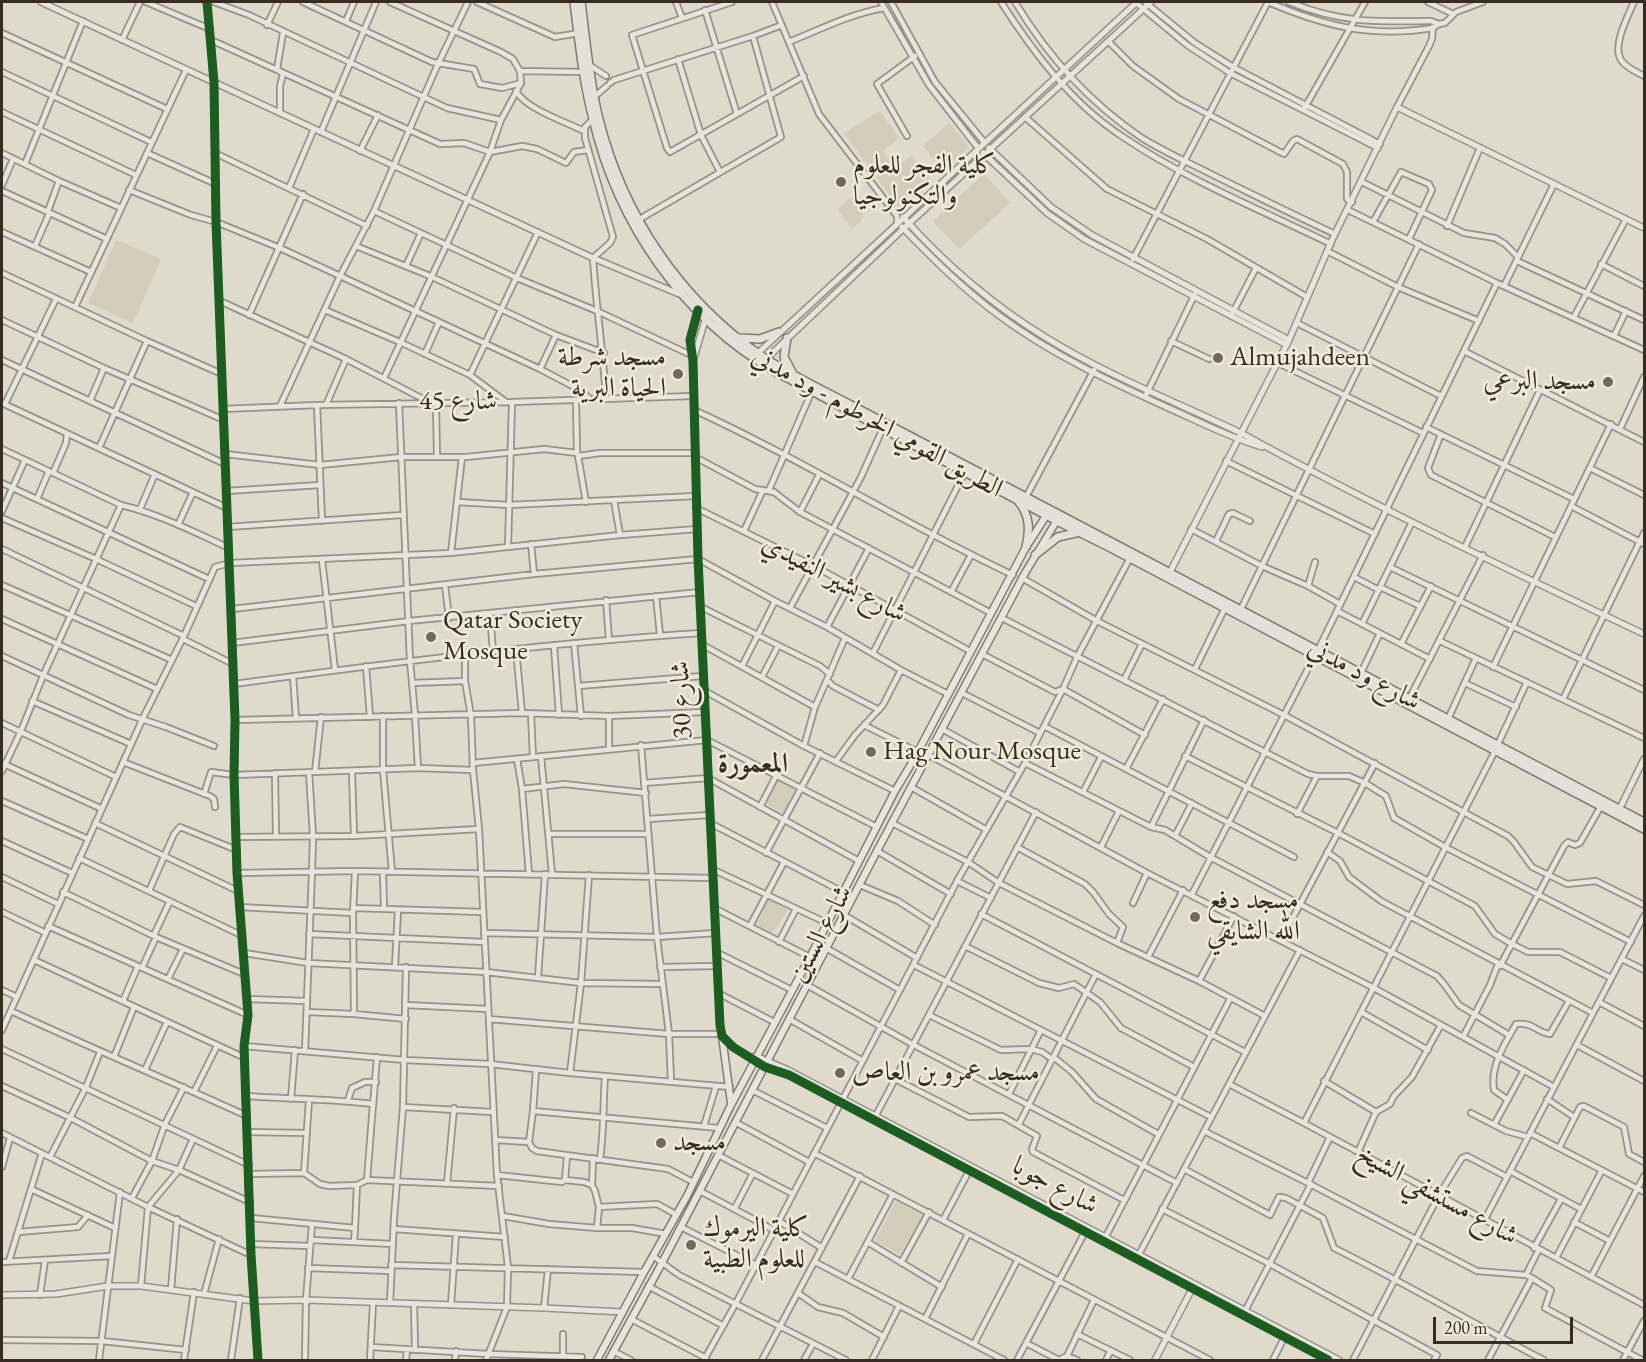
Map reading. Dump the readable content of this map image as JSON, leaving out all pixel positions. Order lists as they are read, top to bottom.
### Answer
{
  "streets": {
    "highway": ["الطريق القومي الخرطوم - ود مدني", "شارع ود مدني"],
    "main road": ["شارع الستين"],
    "street": [
      "شارع 45",
      "شارع بشير النفيدي",
      "شارع 30",
      "شارع جوبا",
      "شارع مستشفي الشيخ"
    ]
  },
  "crossings": [
    ["شارع 45", "شارع 30"],
    ["الطريق القومي الخرطوم - ود مدني", "شارع ود مدني"],
    ["الطريق القومي الخرطوم - ود مدني", "شارع 30"],
    ["الطريق القومي الخرطوم - ود مدني", "شارع الستين"],
    ["شارع بشير النفيدي", "شارع 30"],
    ["شارع بشير النفيدي", "شارع الستين"],
    ["شارع الستين", "شارع جوبا"]
  ],
  "districts": ["المعمورة"],
  "places": [
    "كلية الفجر للعلوم والتكنولوجيا",
    "Almujahdeen",
    "مسجد شرطة الحياة البرية",
    "مسجد البرعي",
    "Qatar Society Mosque",
    "Hag Nour Mosque",
    "مسجد دفع الله الشايقي",
    "مسجد عمرو بن العاص",
    "مسجد",
    "كلية اليرموك للعلوم الطبية"
  ],
  "scale_bar": "200 m"
}
